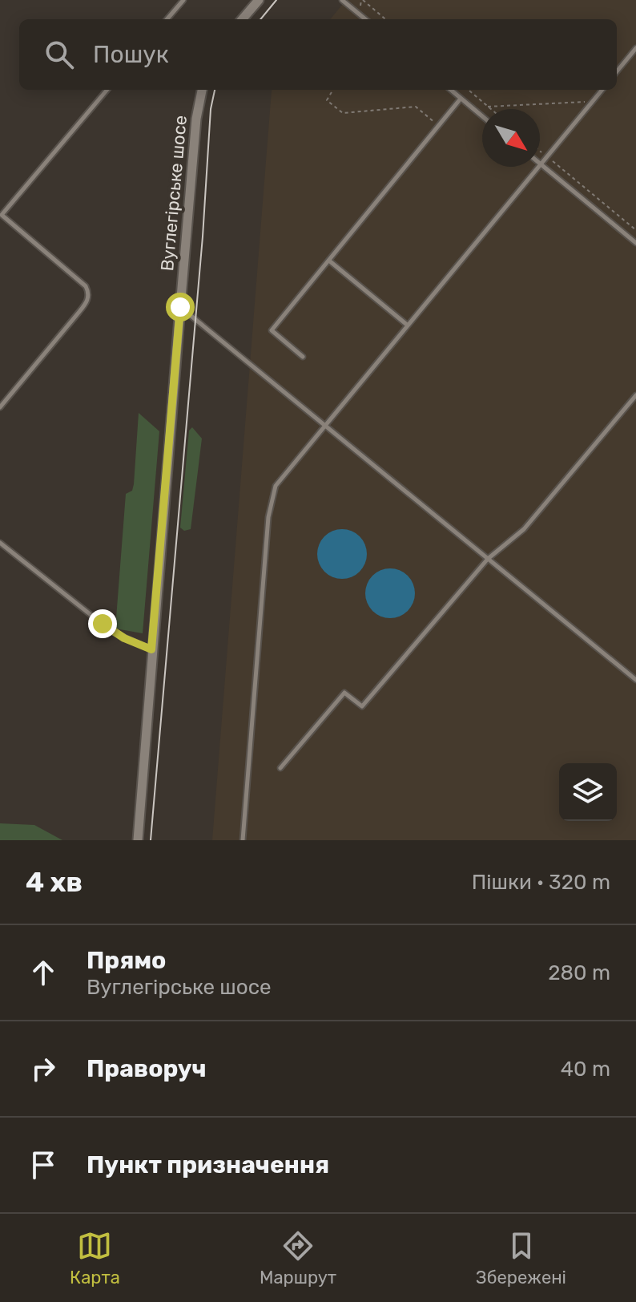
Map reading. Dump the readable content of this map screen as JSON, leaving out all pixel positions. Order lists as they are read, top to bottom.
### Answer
{
  "streets": {
    "street": ["Вуглегірське шосе"]
  },
  "north": "bottom right",
  "page": {
    "search": "Пошук",
    "heading": ["4 хв", "Пішки · 320 m"],
    "list": [
      ["Прямо", "Вуглегірське шосе", "280 m"],
      ["Праворуч", "40 m"],
      "Пункт призначення"
    ],
    "nav": ["Карта", "Маршрут", "Збережені"]
  }
}
